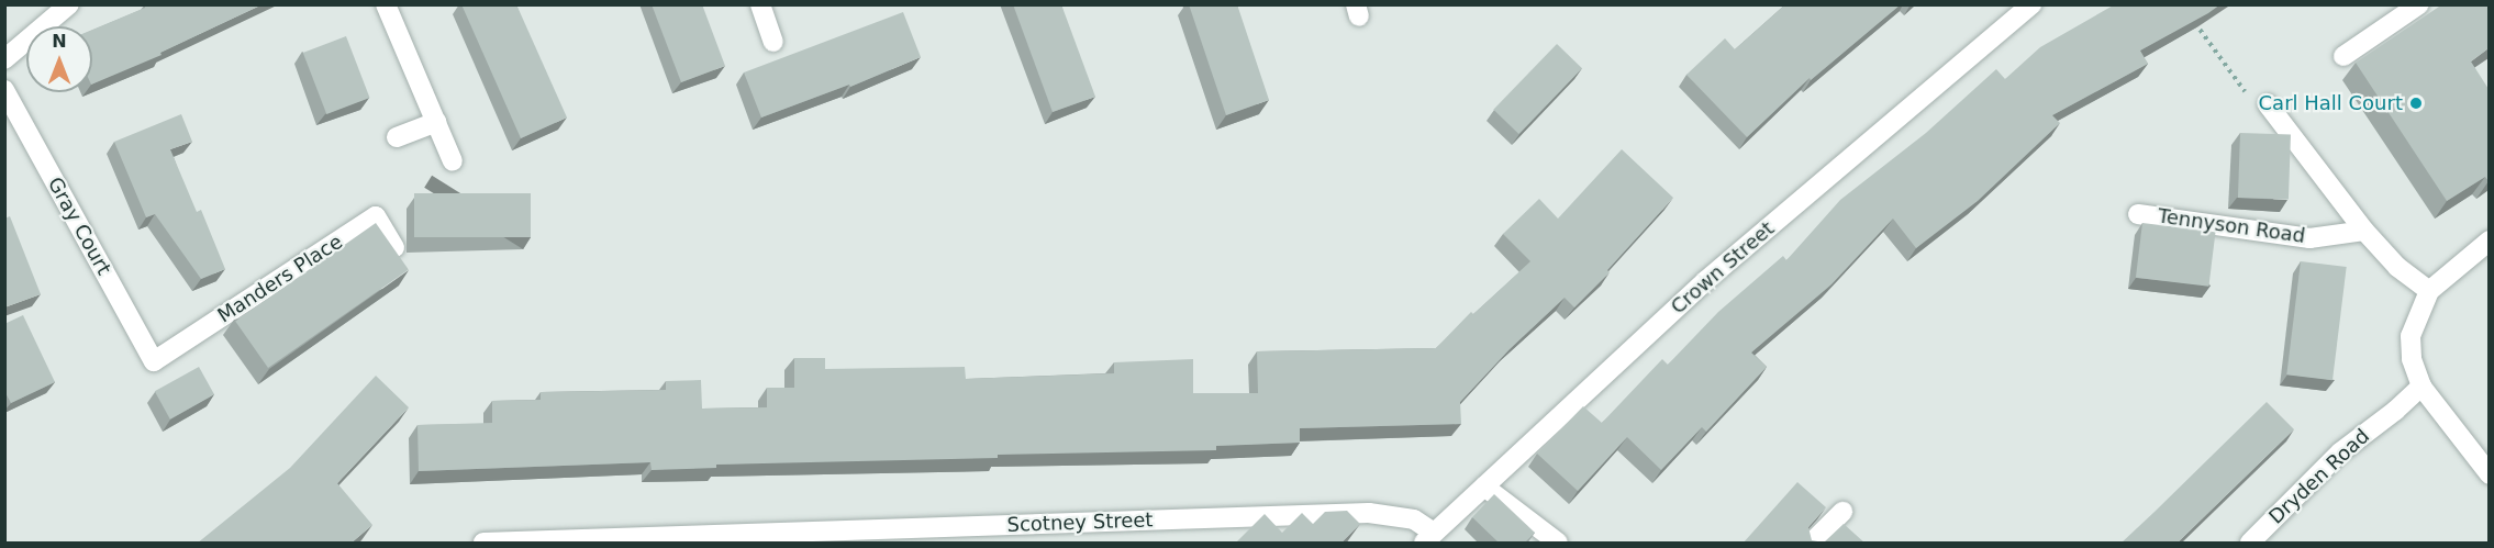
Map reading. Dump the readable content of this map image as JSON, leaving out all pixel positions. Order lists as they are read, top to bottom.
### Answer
{
  "streets": {
    "street": [
      "Gray Court",
      "Tennyson Road",
      "Crown Street",
      "Manders Place",
      "Dryden Road",
      "Scotney Street"
    ]
  },
  "crossings": [
    ["Gray Court", "Manders Place"],
    ["Crown Street", "Scotney Street"]
  ],
  "places": ["Carl Hall Court"],
  "north": "top"
}
